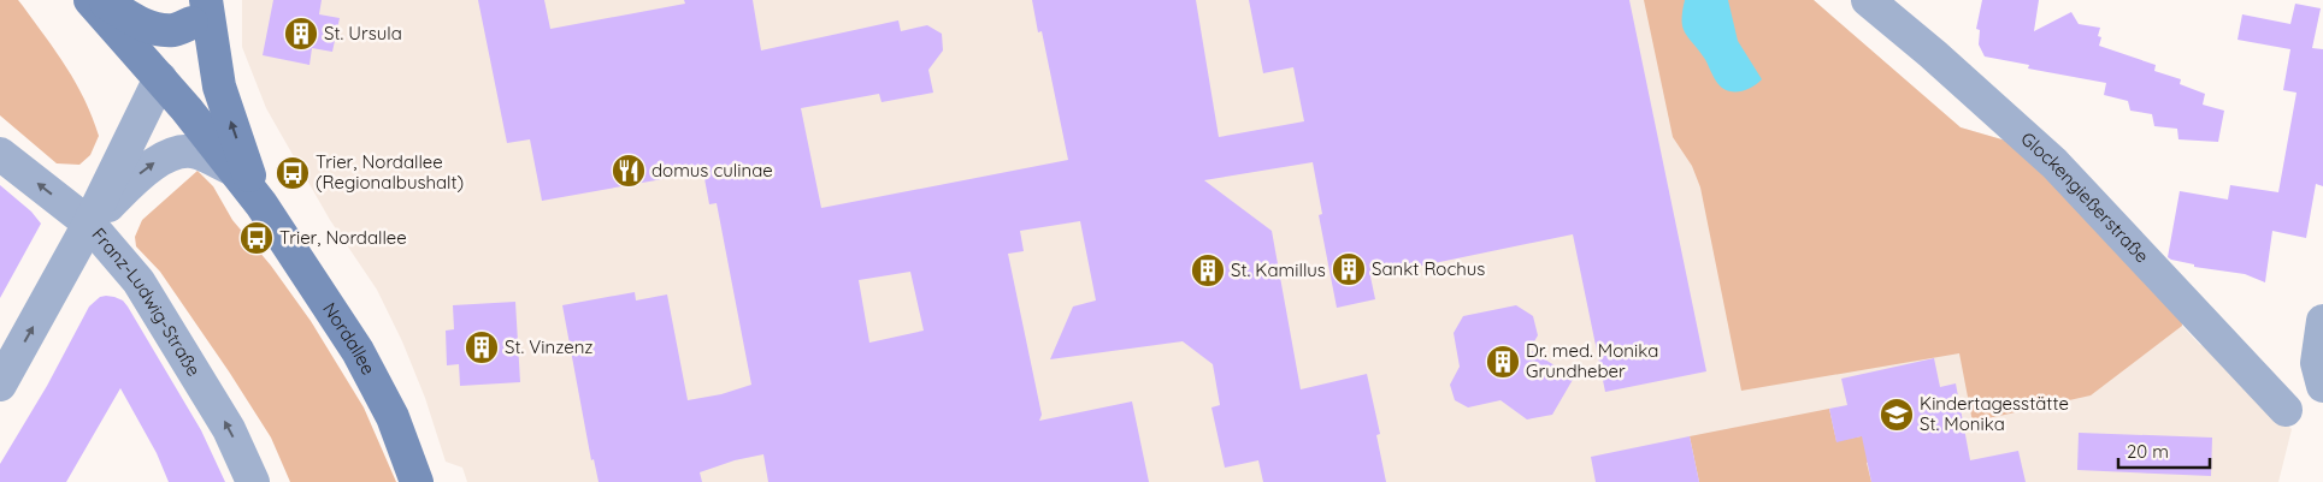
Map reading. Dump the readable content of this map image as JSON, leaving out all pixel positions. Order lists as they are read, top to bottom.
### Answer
{
  "streets": {
    "main road": ["Nordallee"],
    "street": ["Glockengießerstraße", "Franz-Ludwig-Straße"]
  },
  "one_way": ["Franz-Ludwig-Straße"],
  "places": {
    "building": [
      "St. Ursula",
      "Sankt Rochus",
      "St. Kamillus",
      "St. Vinzenz",
      "Dr. med. Monika Grundheber"
    ],
    "restaurant": ["domus culinae"],
    "bus stop": ["Trier, Nordallee (Regionalbushalt)", "Trier, Nordallee"],
    "school or university": ["Kindertagesstätte St. Monika"]
  },
  "scale_bar": "20 m"
}
